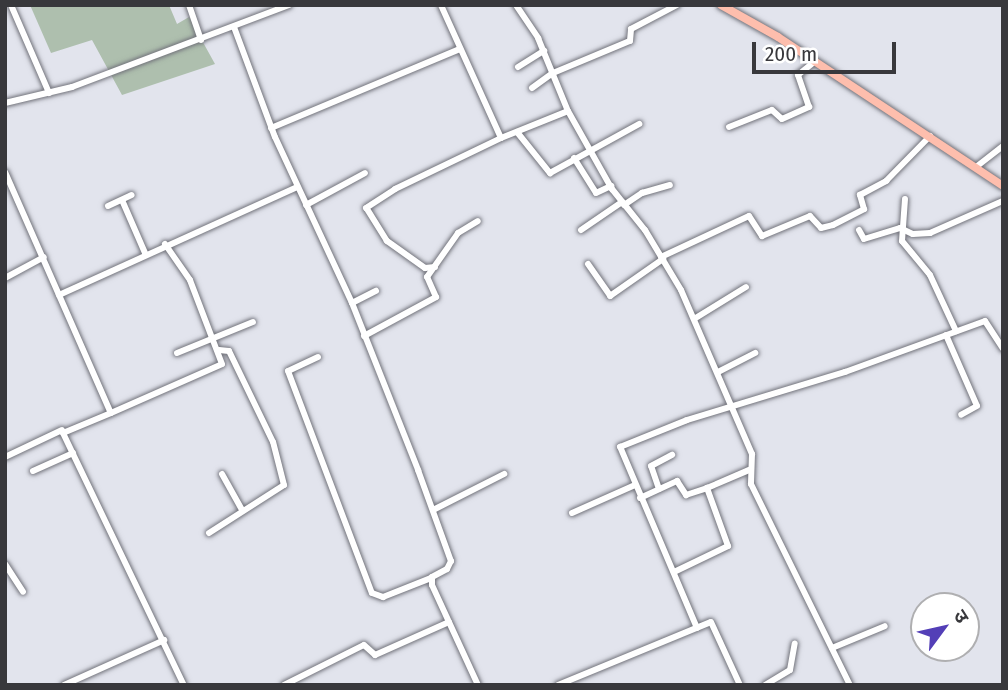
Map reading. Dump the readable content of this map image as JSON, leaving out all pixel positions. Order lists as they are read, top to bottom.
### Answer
{
  "scale_bar": "200 m",
  "north": "top right"
}
